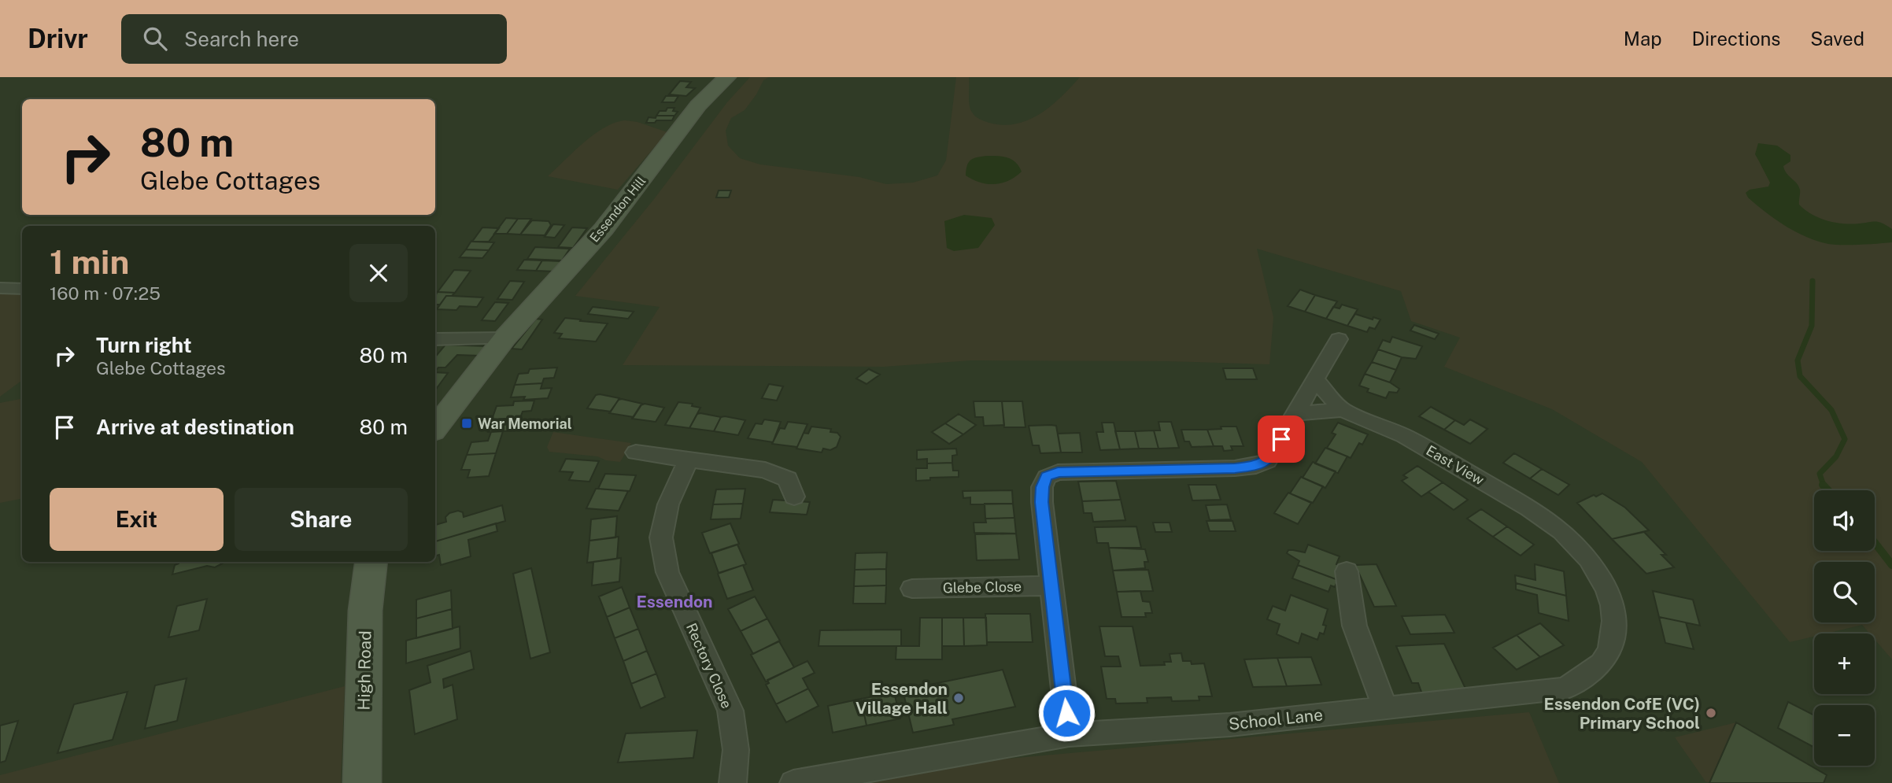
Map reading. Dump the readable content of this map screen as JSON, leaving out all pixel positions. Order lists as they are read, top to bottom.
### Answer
{
  "streets": {
    "main road": ["Essendon Hill", "High Road"],
    "street": [
      "East View",
      "Glebe Close",
      "Rectory Close",
      "School Lane"
    ]
  },
  "crossings": [
    ["East View", "School Lane"]
  ],
  "districts": ["Essendon"],
  "places": {
    "transit": ["War Memorial"],
    "other": ["Essendon Village Hall", "Essendon CofE (VC) Primary School"]
  },
  "page": {
    "header": "Drivr",
    "search": "Search here",
    "nav": ["Map", "Directions", "Saved"],
    "turn": ["80 m", "Glebe Cottages"],
    "heading": ["1 min", "160 m · 07:25"],
    "list": [
      {
        "name": "Turn right",
        "note": "Glebe Cottages",
        "value": "80 m"
      },
      {
        "name": "Arrive at destination",
        "value": "80 m"
      }
    ],
    "buttons": ["Exit", "Share"],
    "map_buttons": ["+", "−"]
  }
}
